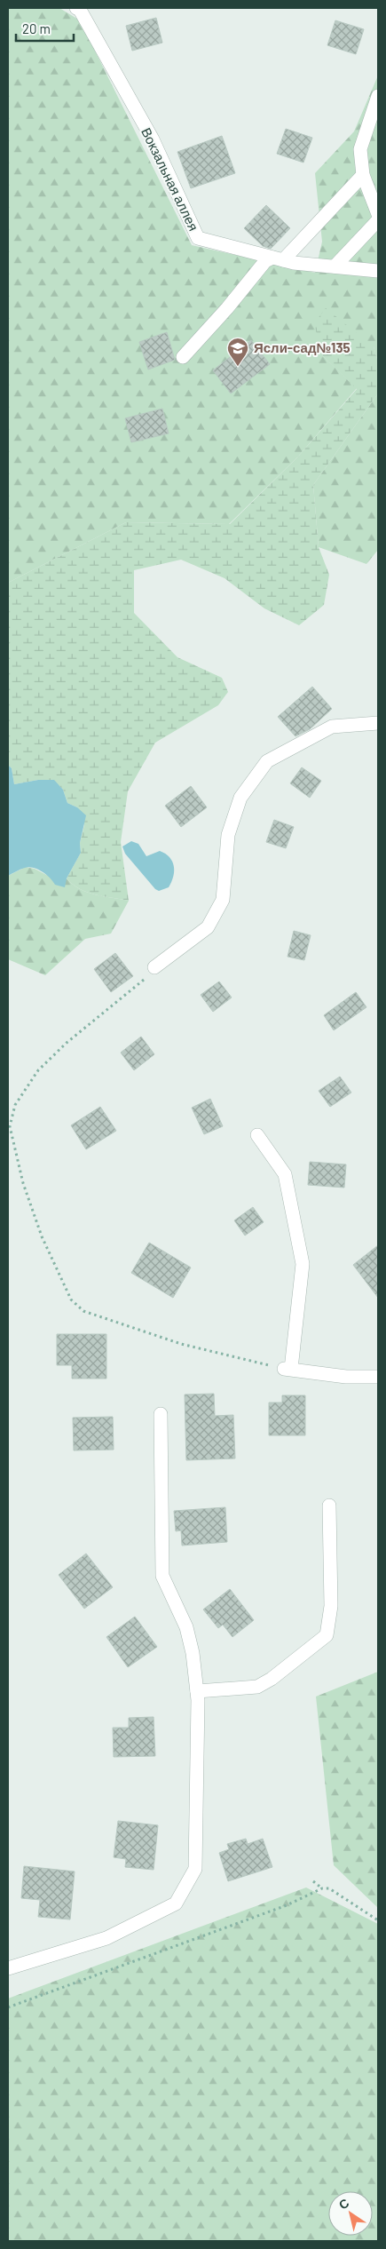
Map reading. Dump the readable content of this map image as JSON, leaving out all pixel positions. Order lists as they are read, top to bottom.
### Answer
{
  "streets": {
    "street": ["Вокзальная аллея"]
  },
  "places": {
    "school or university": ["Ясли-сад№135"]
  },
  "scale_bar": "20 m",
  "north": "top left"
}
